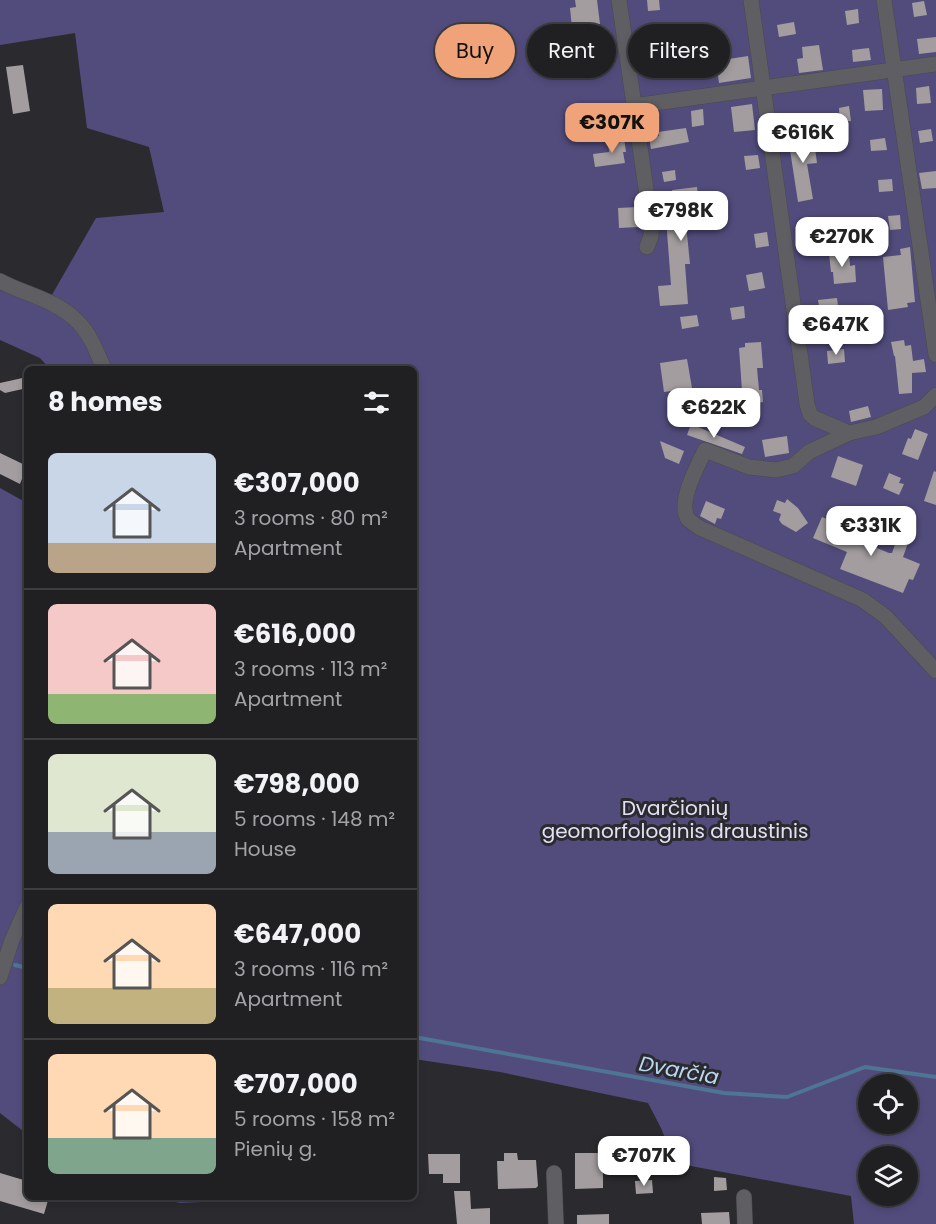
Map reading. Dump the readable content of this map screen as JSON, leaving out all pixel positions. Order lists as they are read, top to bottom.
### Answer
{
  "water": ["Dvarčia"],
  "parks": ["Dvarčionių geomorfologinis draustinis"],
  "page": {
    "chip": ["Buy", "Rent", "Filters"],
    "price": [
      "€307K",
      "€616K",
      "€798K",
      "€270K",
      "€647K",
      "€622K",
      "€331K",
      "€707K"
    ],
    "heading": "8 homes",
    "list": [
      {
        "name": "€307,000",
        "note": "3 rooms · 80 m² · Apartment"
      },
      {
        "name": "€616,000",
        "note": "3 rooms · 113 m² · Apartment"
      },
      {
        "name": "€798,000",
        "note": "5 rooms · 148 m² · House"
      },
      {
        "name": "€647,000",
        "note": "3 rooms · 116 m² · Apartment"
      },
      {
        "name": "€707,000",
        "note": "5 rooms · 158 m² · Pienių g."
      }
    ]
  }
}
